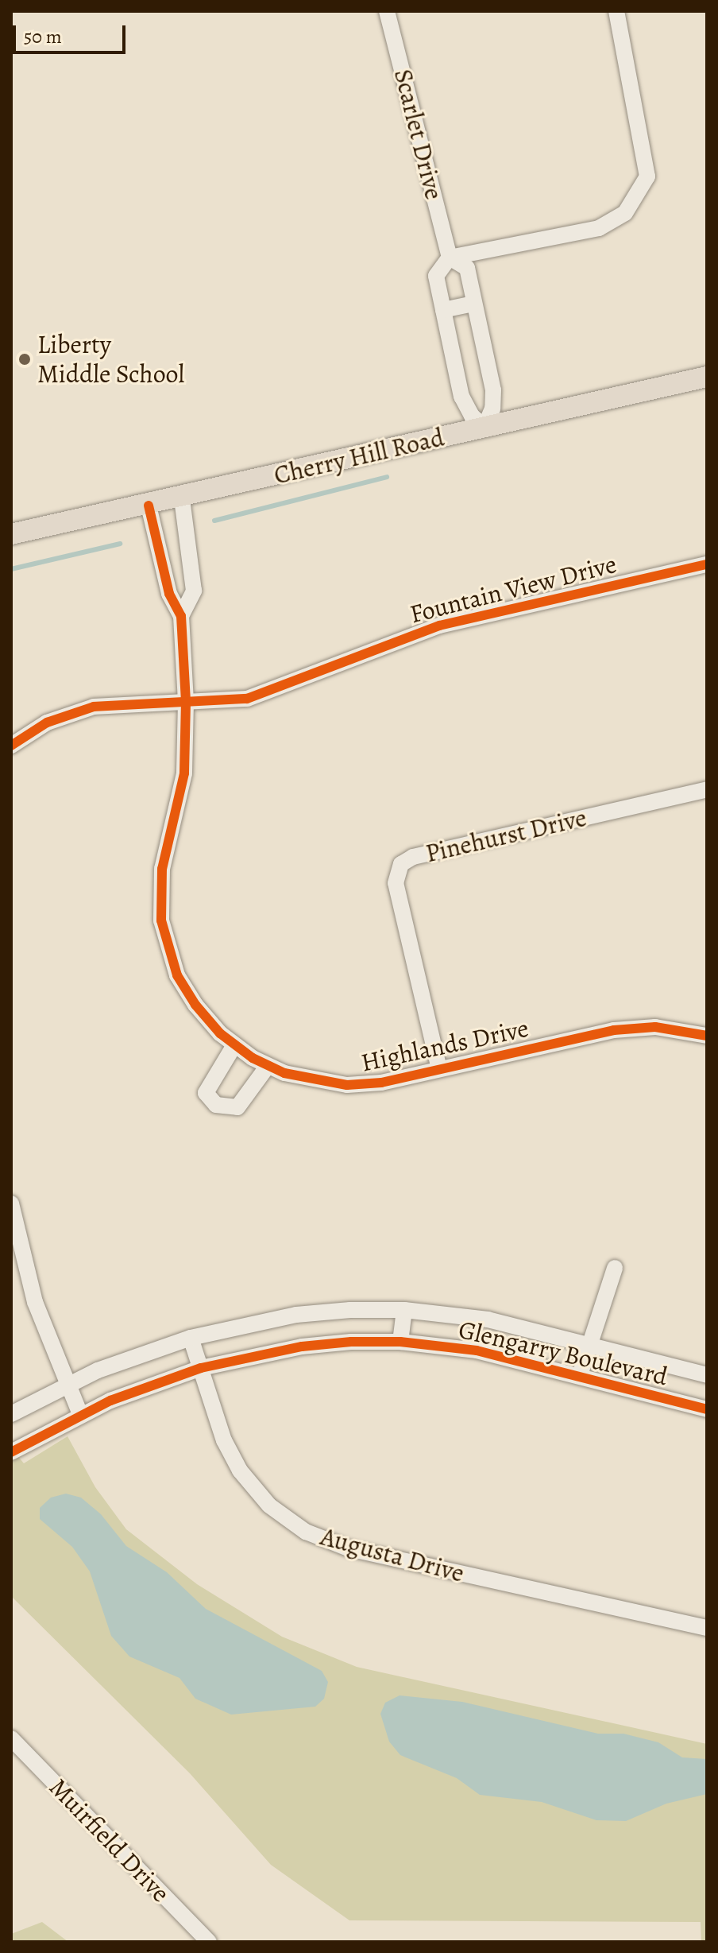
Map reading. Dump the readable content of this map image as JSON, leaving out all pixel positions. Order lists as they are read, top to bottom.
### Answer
{
  "streets": {
    "main road": ["Cherry Hill Road"],
    "street": [
      "Scarlet Drive",
      "Fountain View Drive",
      "Pinehurst Drive",
      "Highlands Drive",
      "Glengarry Boulevard",
      "Augusta Drive",
      "Muirfield Drive"
    ]
  },
  "crossings": [
    ["Scarlet Drive", "Cherry Hill Road"],
    ["Cherry Hill Road", "Highlands Drive"],
    ["Fountain View Drive", "Highlands Drive"],
    ["Pinehurst Drive", "Highlands Drive"],
    ["Glengarry Boulevard", "Augusta Drive"]
  ],
  "places": ["Liberty Middle School"],
  "scale_bar": "50 m"
}
